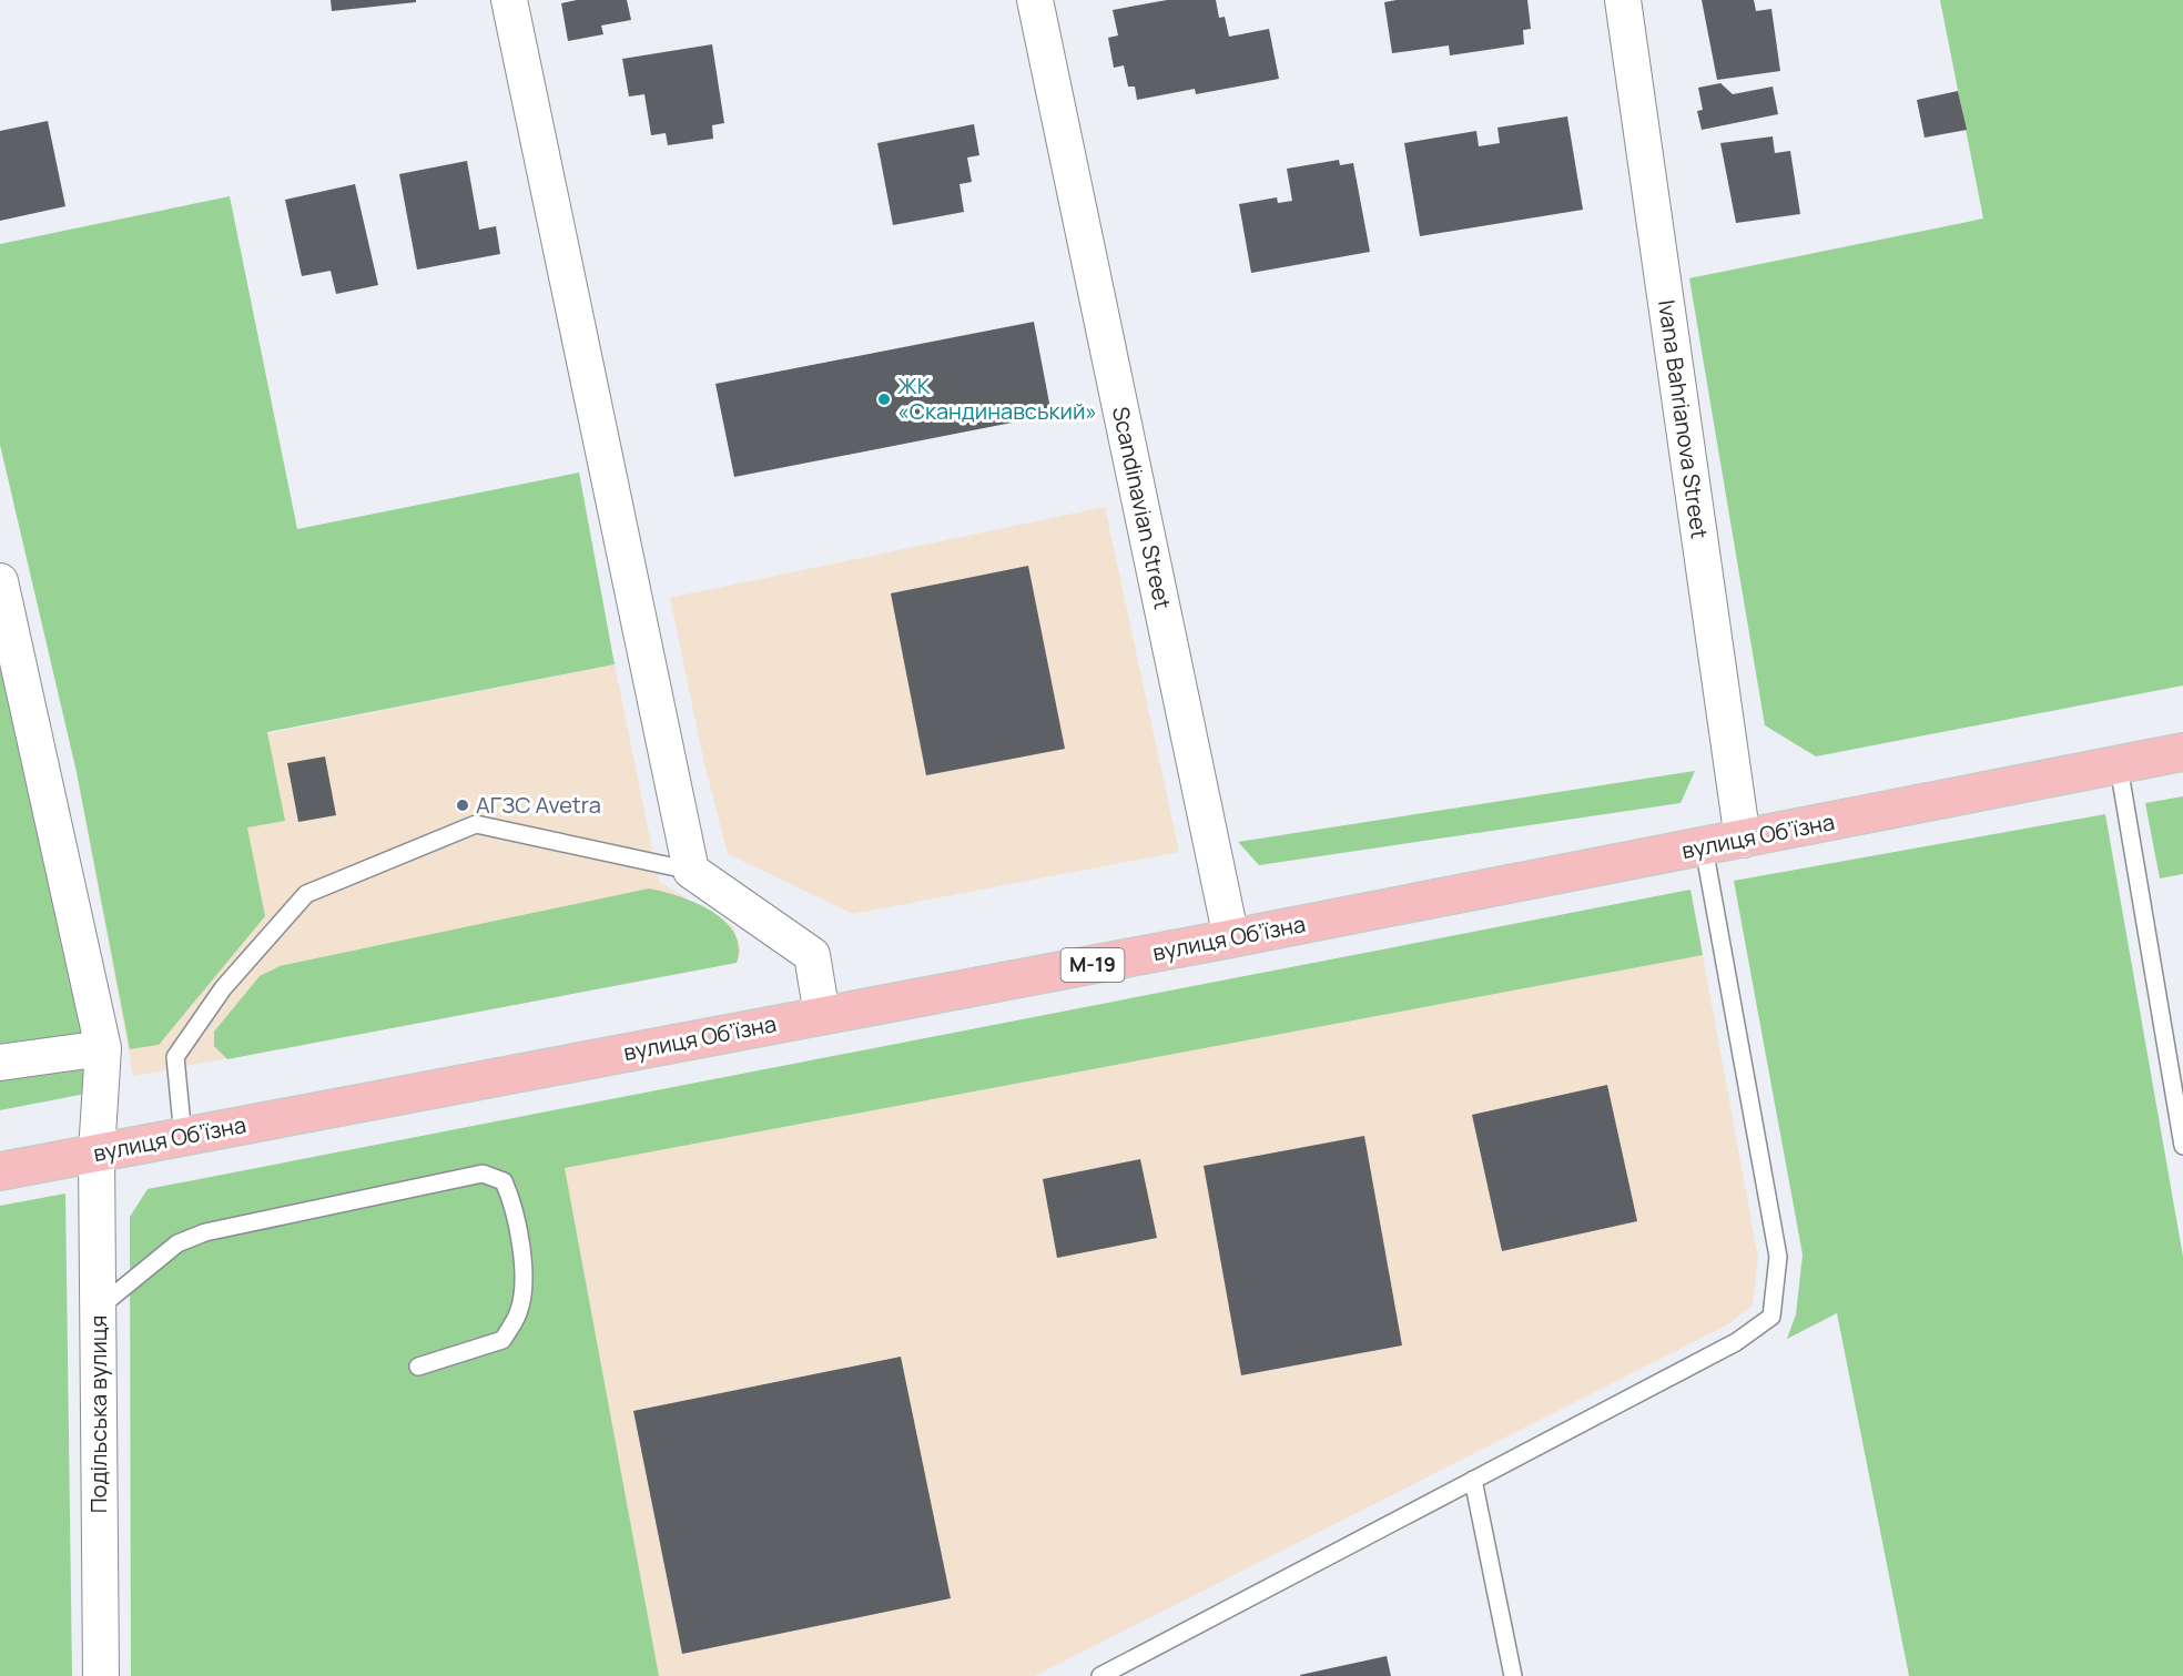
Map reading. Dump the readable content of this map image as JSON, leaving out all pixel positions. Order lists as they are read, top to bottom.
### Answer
{
  "streets": {
    "highway": ["вулиця Об’їзна", "М-19"],
    "street": ["Ivana Bahrianova Street", "Scandinavian Street", "Подільська вулиця"]
  },
  "crossings": [
    ["Ivana Bahrianova Street", "вулиця Об’їзна"],
    ["Scandinavian Street", "вулиця Об’їзна"],
    ["вулиця Об’їзна", "Подільська вулиця"]
  ],
  "places": ["ЖК «Скандинавський»", "АГЗС Avetra"]
}
